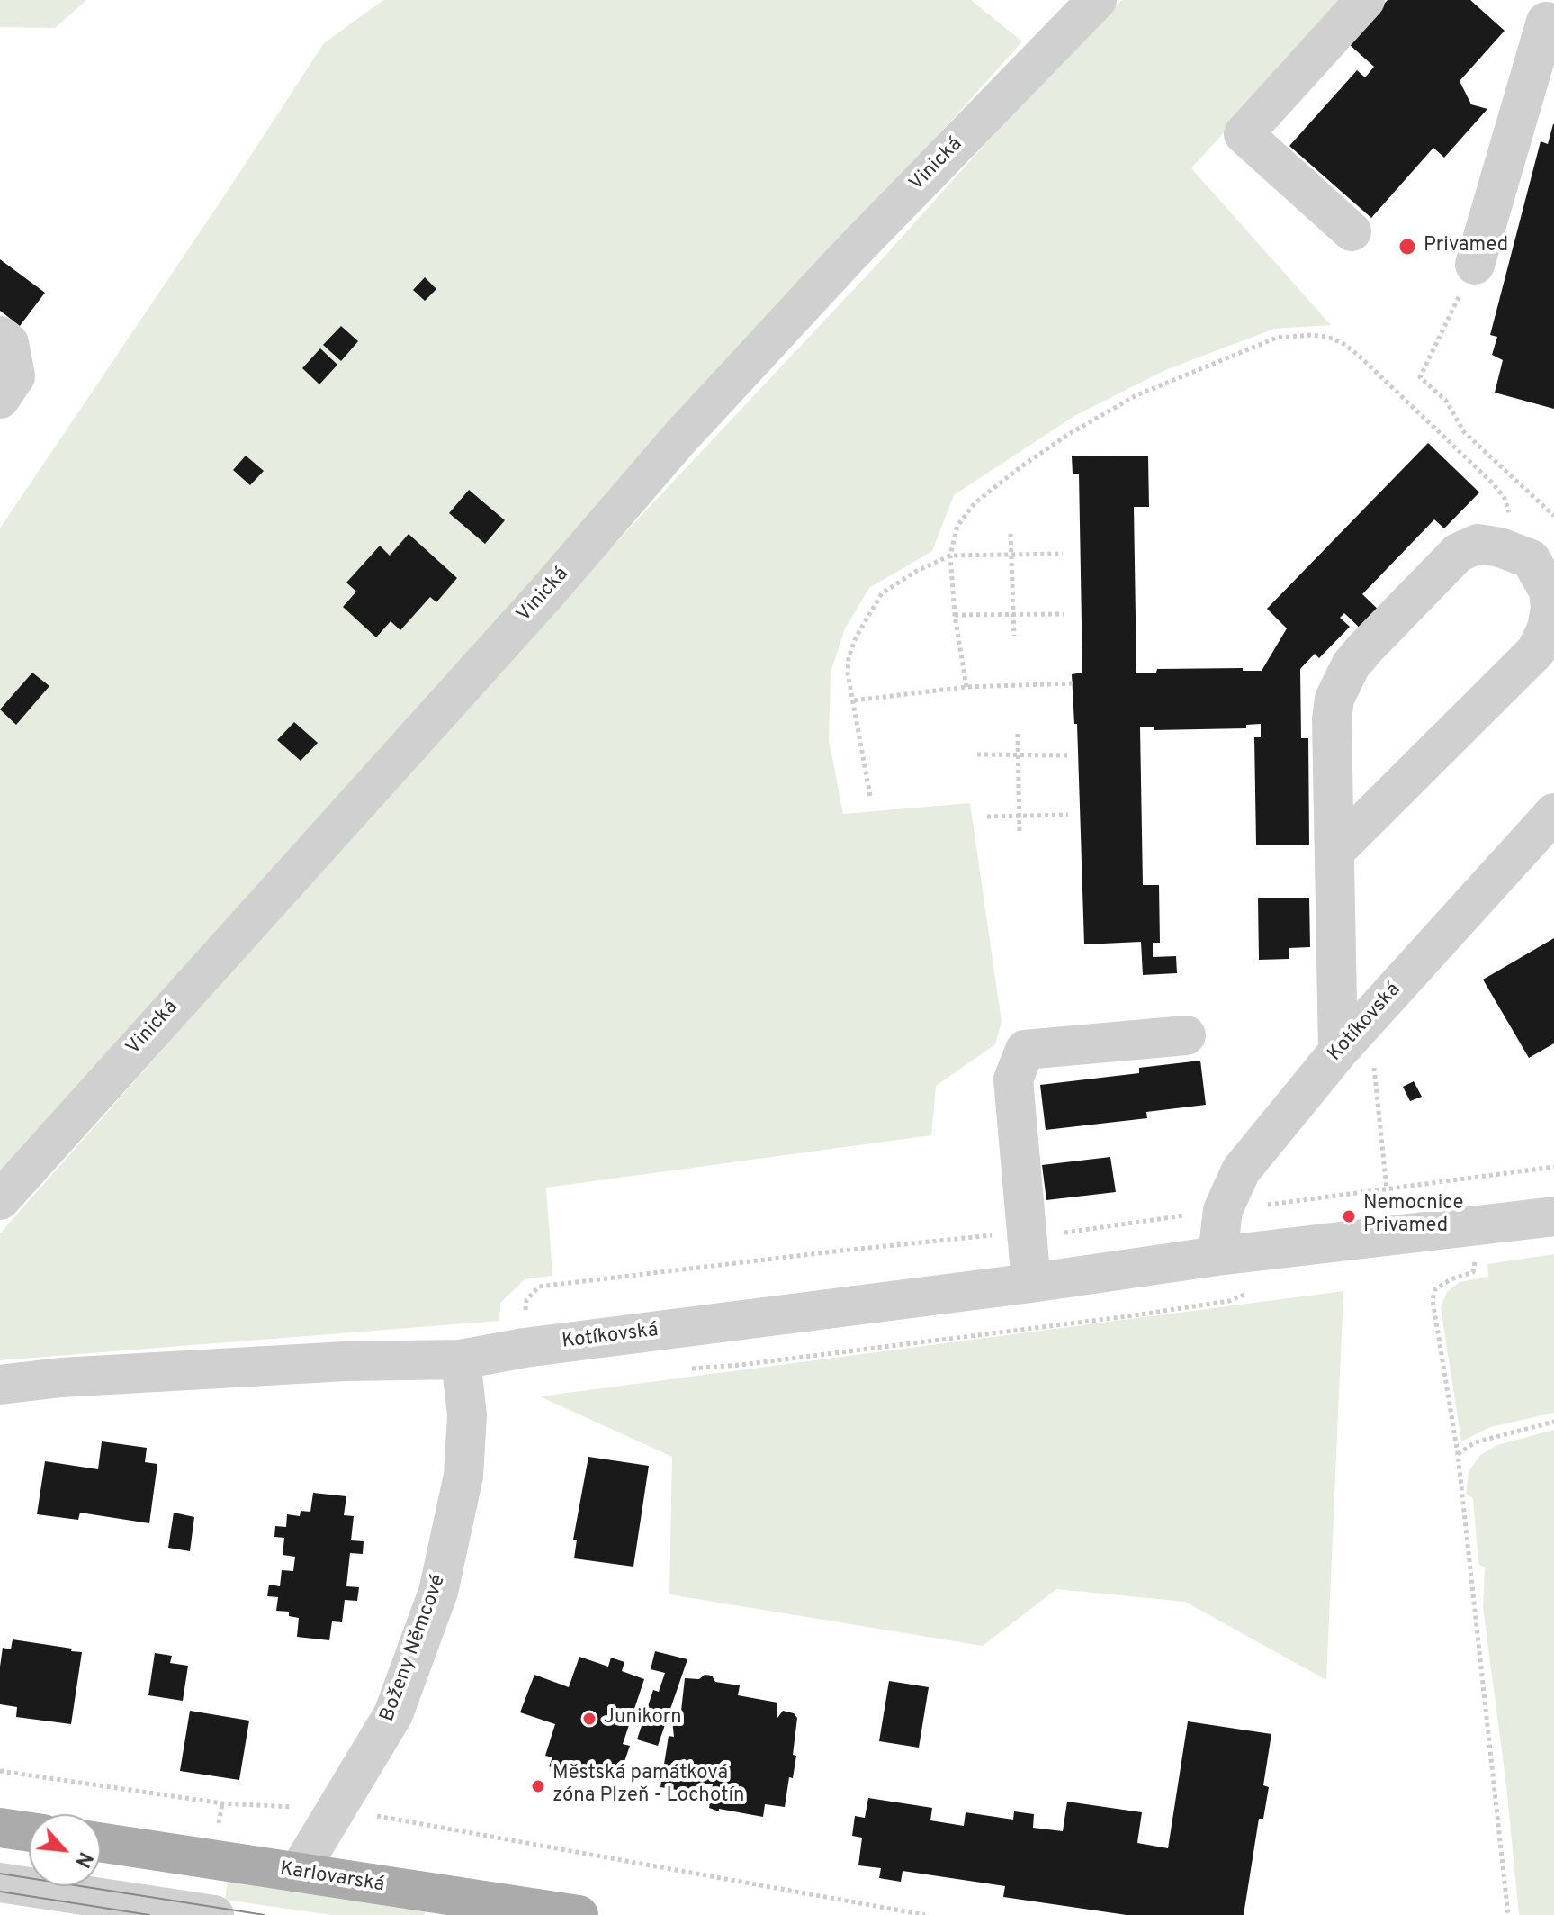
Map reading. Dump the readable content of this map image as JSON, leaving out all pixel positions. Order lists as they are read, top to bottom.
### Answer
{
  "streets": {
    "main road": ["Karlovarská"],
    "street": ["Vinická", "Kotíkovská", "Boženy Němcové"]
  },
  "crossings": [
    ["Kotíkovská", "Boženy Němcové"],
    ["Boženy Němcové", "Karlovarská"]
  ],
  "places": [
    "Privamed",
    "Nemocnice Privamed",
    "Junikorn",
    "Městská památková zóna Plzeň - Lochotín"
  ],
  "north": "bottom right"
}
